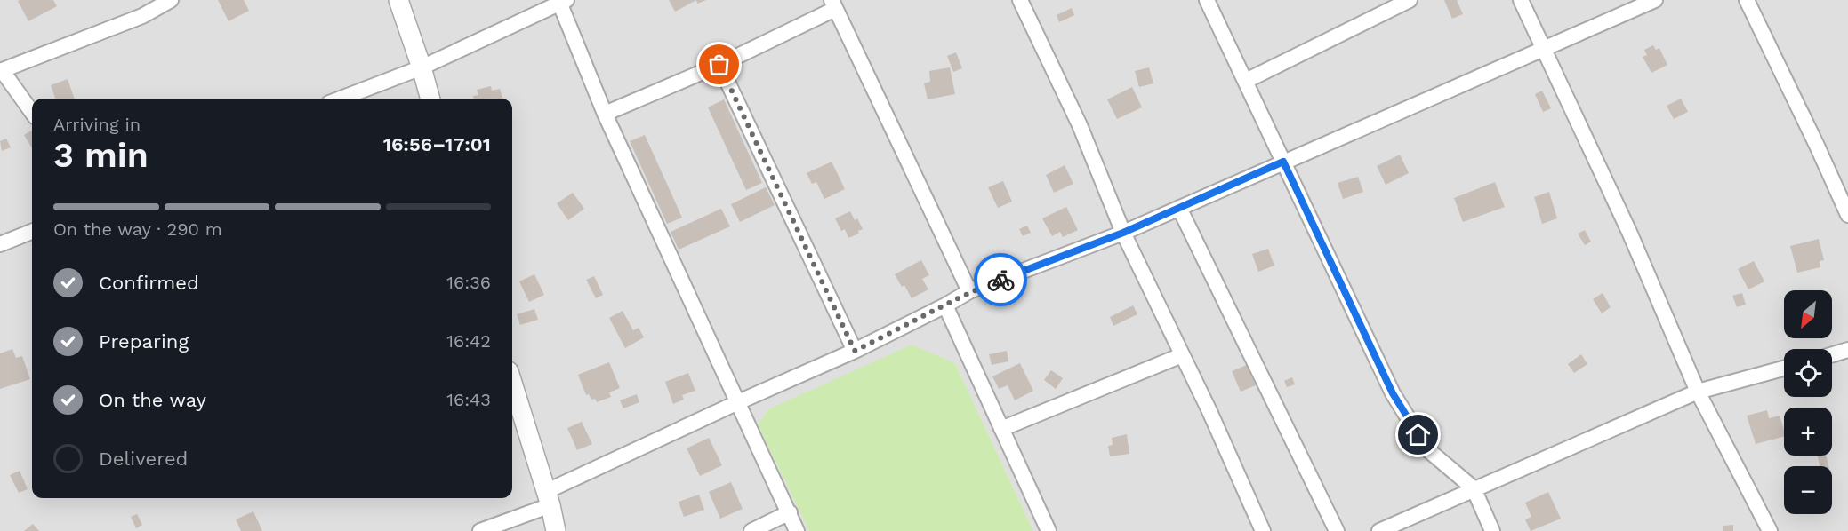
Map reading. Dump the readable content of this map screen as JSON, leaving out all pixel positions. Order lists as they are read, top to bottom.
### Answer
{
  "north": "bottom left",
  "page": {
    "heading": ["3 min", "Arriving in", "16:56–17:01"],
    "bar": "On the way · 290 m",
    "list": [
      ["Confirmed", "16:36"],
      ["Preparing", "16:42"],
      ["On the way", "16:43"],
      "Delivered"
    ],
    "map_buttons": ["+", "−"]
  }
}
